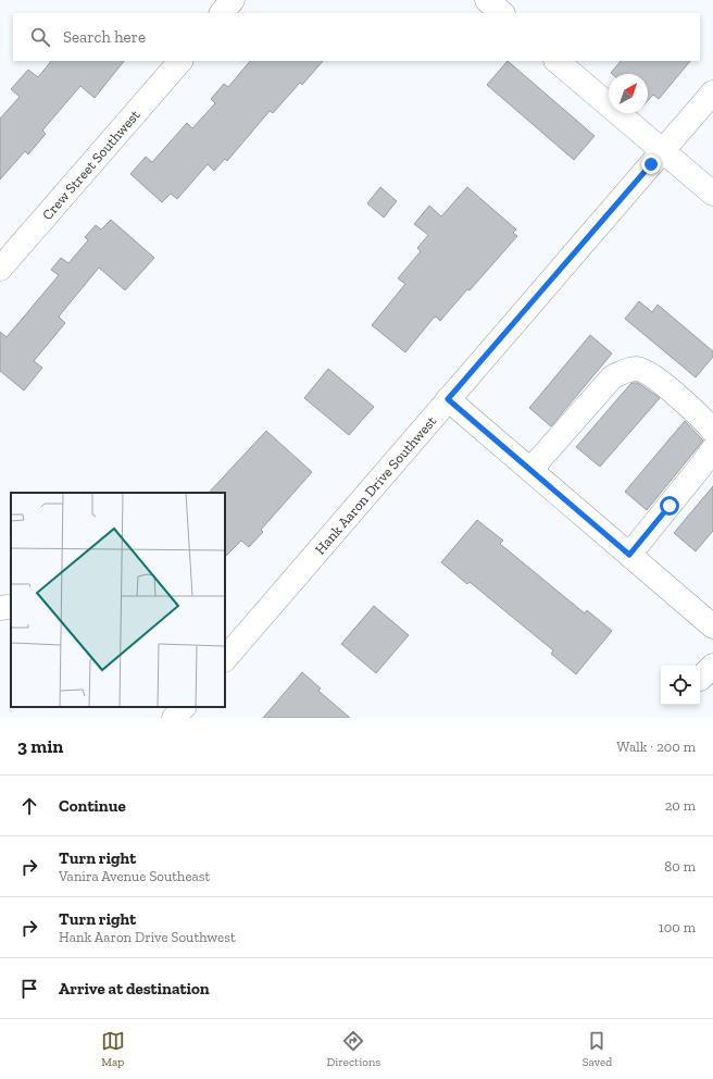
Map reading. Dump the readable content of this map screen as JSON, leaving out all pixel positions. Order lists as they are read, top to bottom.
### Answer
{
  "streets": {
    "street": ["Crew Street Southwest", "Hank Aaron Drive Southwest"]
  },
  "north": "top right",
  "page": {
    "search": "Search here",
    "heading": ["3 min", "Walk · 200 m"],
    "list": [
      ["Continue", "20 m"],
      ["Turn right", "Vanira Avenue Southeast", "80 m"],
      ["Turn right", "Hank Aaron Drive Southwest", "100 m"],
      "Arrive at destination"
    ],
    "nav": ["Map", "Directions", "Saved"]
  }
}
